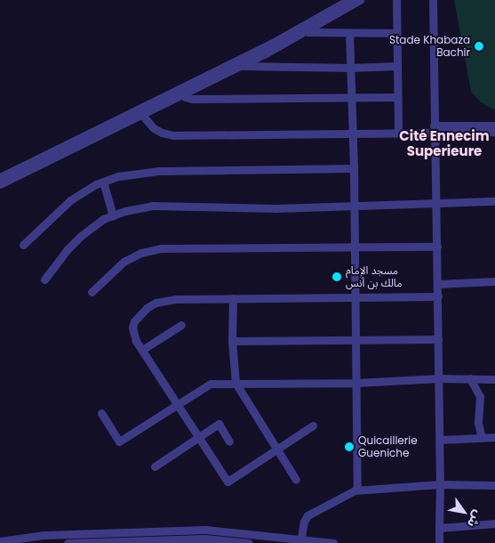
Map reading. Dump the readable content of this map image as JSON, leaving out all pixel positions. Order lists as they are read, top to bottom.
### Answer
{
  "districts": ["Cité Ennecim Superieure"],
  "places": ["Stade Khabaza Bachir", "مسجد الإمام مالك بن أنس", "Quicaillerie Gueniche"],
  "north": "bottom right"
}
